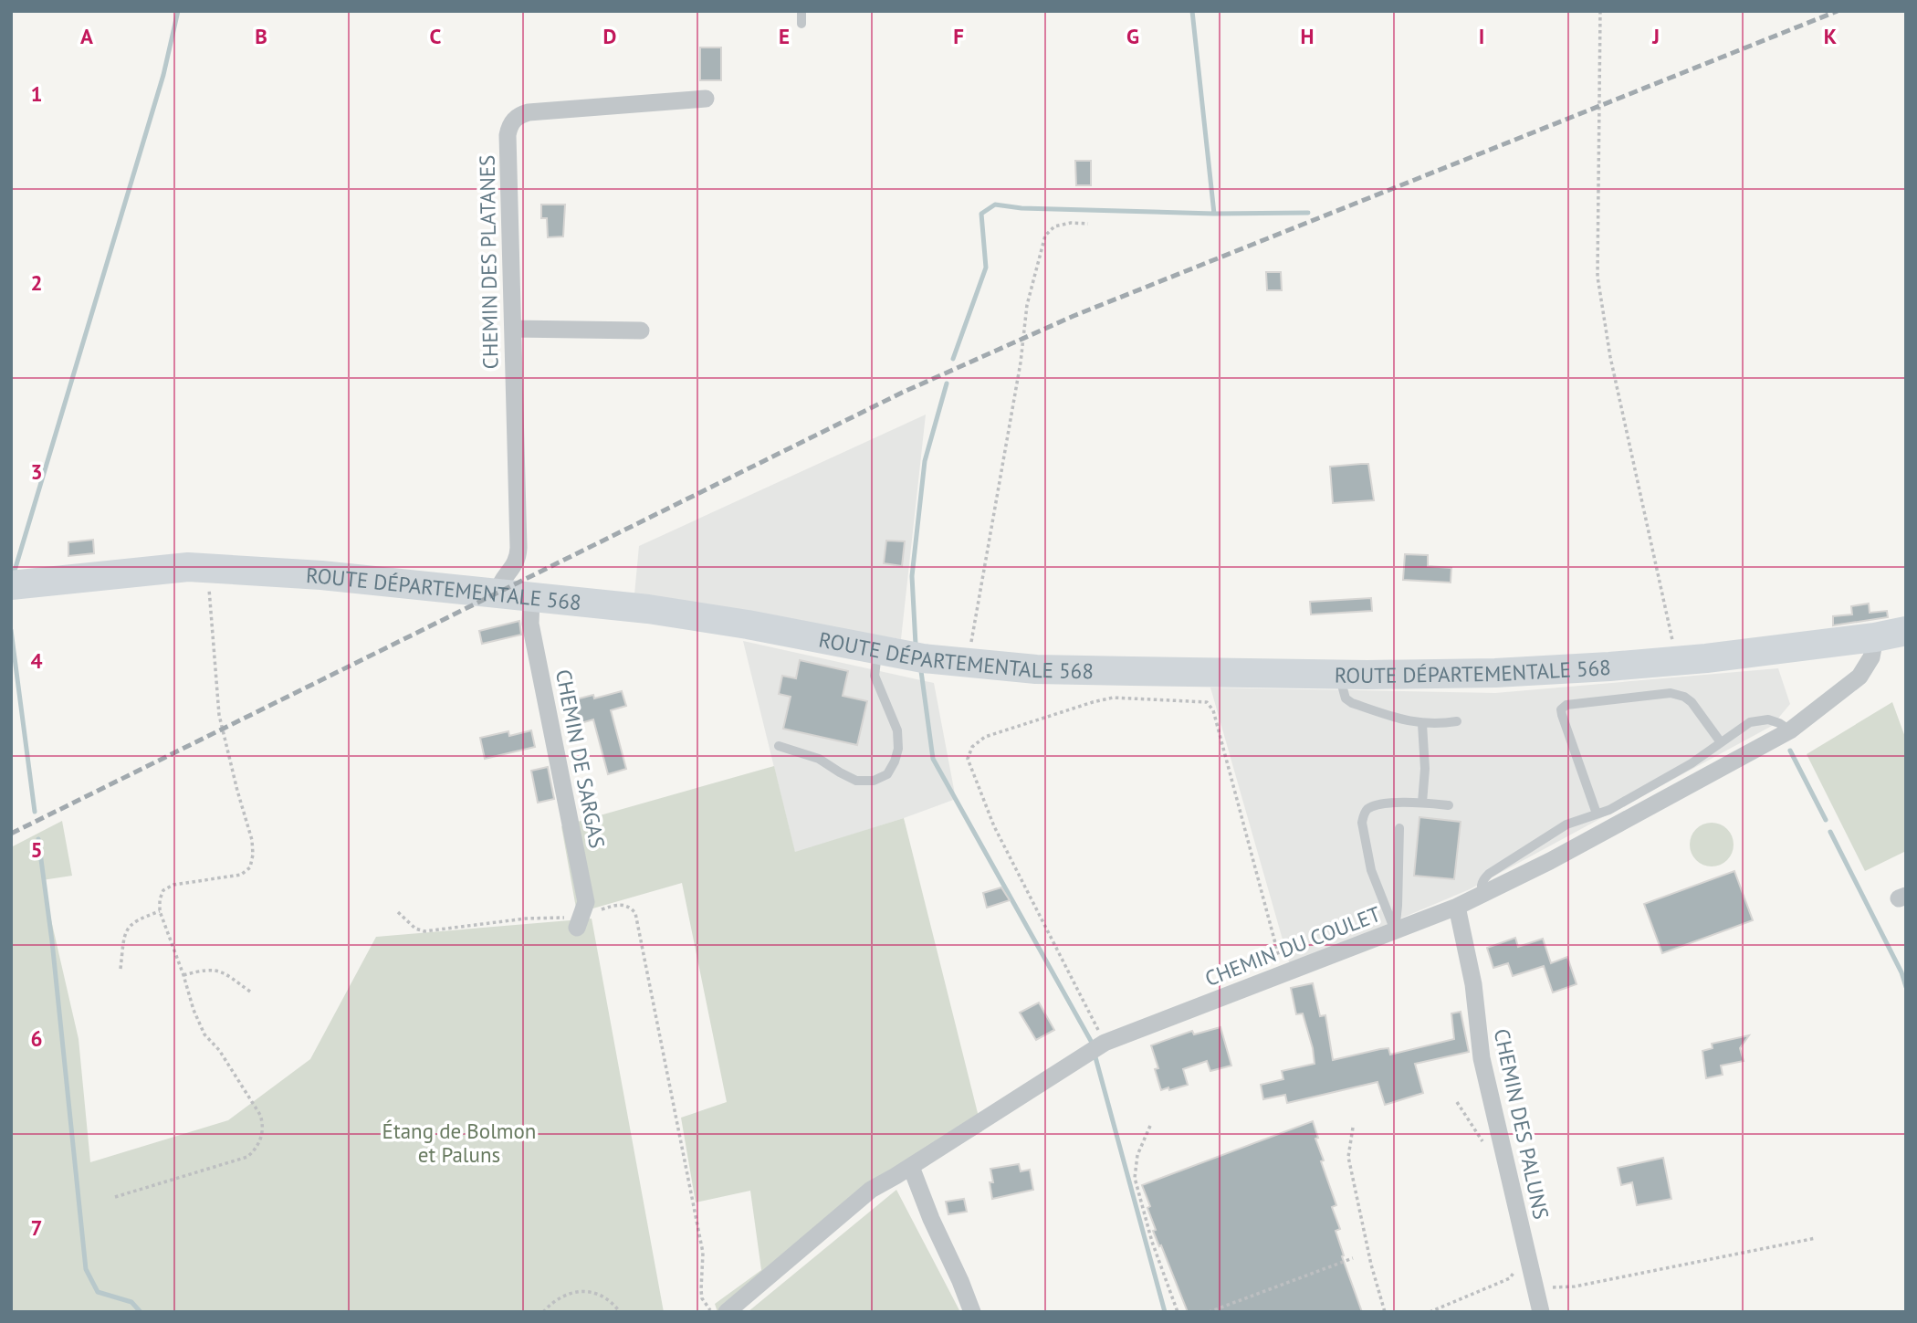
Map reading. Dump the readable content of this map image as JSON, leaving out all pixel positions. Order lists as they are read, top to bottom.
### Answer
{
  "streets": {
    "main road": ["ROUTE DÉPARTEMENTALE 568"],
    "street": [
      "CHEMIN DES PLATANES",
      "CHEMIN DE SARGAS",
      "CHEMIN DU COULET",
      "CHEMIN DES PALUNS"
    ]
  },
  "crossings": [
    ["CHEMIN DES PLATANES", "ROUTE DÉPARTEMENTALE 568"],
    ["ROUTE DÉPARTEMENTALE 568", "CHEMIN DE SARGAS"],
    ["ROUTE DÉPARTEMENTALE 568", "CHEMIN DU COULET"],
    ["CHEMIN DU COULET", "CHEMIN DES PALUNS"]
  ],
  "parks": ["Étang de Bolmon et Paluns"],
  "grid": {
    "columns": [
      "A",
      "B",
      "C",
      "D",
      "E",
      "F",
      "G",
      "H",
      "I",
      "J",
      "K"
    ],
    "rows": [
      "1",
      "2",
      "3",
      "4",
      "5",
      "6",
      "7"
    ]
  }
}
